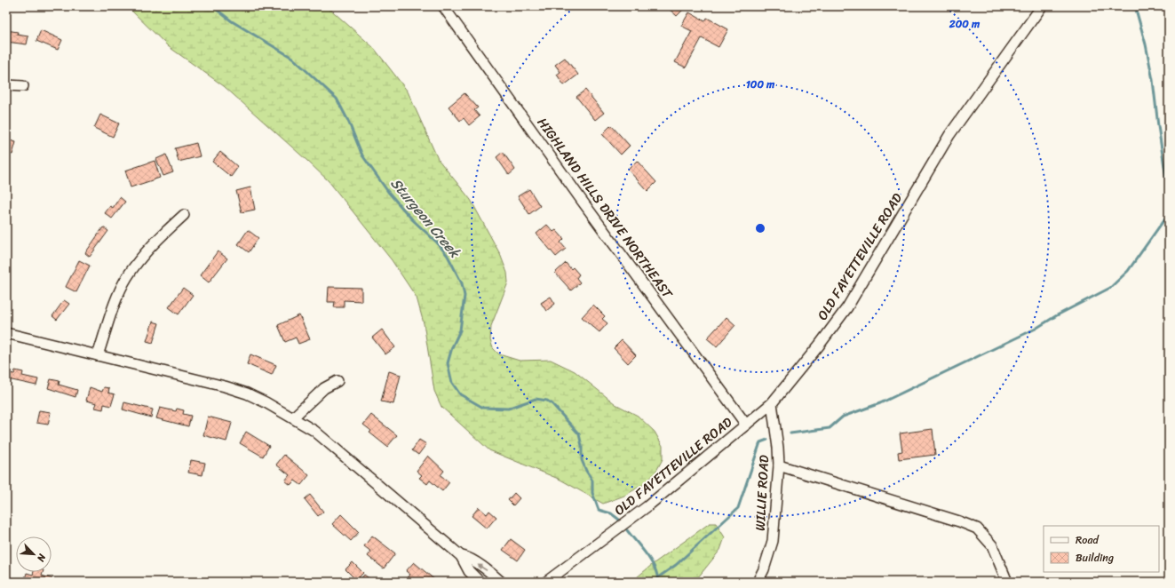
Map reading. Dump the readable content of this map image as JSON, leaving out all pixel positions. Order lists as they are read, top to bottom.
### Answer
{
  "streets": {
    "street": ["HIGHLAND HILLS DRIVE NORTHEAST", "OLD FAYETTEVILLE ROAD", "WILLIE ROAD"]
  },
  "crossings": [
    ["HIGHLAND HILLS DRIVE NORTHEAST", "OLD FAYETTEVILLE ROAD"],
    ["OLD FAYETTEVILLE ROAD", "WILLIE ROAD"]
  ],
  "water": ["Sturgeon Creek"],
  "legend": ["Road", "Building"],
  "north": "bottom right",
  "rings": ["200 m", "100 m"]
}
